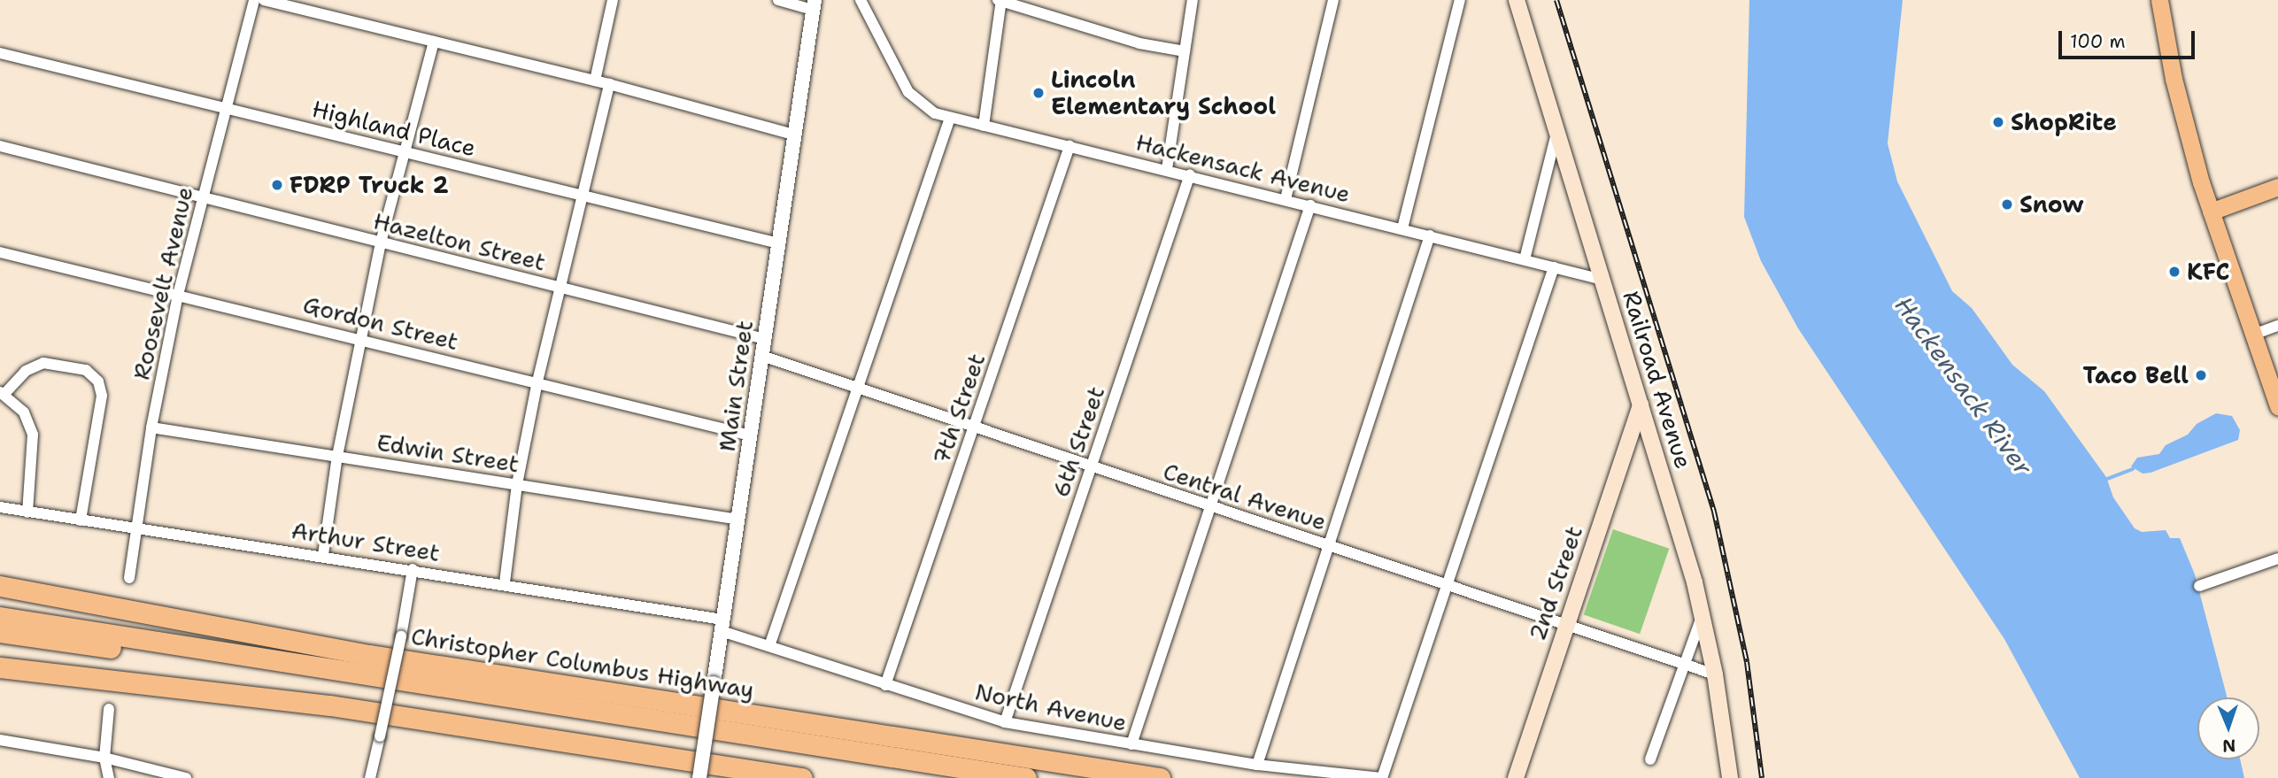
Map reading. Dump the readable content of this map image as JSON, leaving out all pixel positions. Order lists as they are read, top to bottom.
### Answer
{
  "streets": {
    "highway": ["Christopher Columbus Highway"],
    "main road": ["Railroad Avenue", "2nd Street"],
    "street": [
      "Highland Place",
      "Hackensack Avenue",
      "Hazelton Street",
      "Roosevelt Avenue",
      "Gordon Street",
      "Main Street",
      "7th Street",
      "6th Street",
      "Edwin Street",
      "Central Avenue",
      "Arthur Street",
      "North Avenue"
    ]
  },
  "crossings": [
    ["Highland Place", "Roosevelt Avenue"],
    ["Highland Place", "Main Street"],
    ["Hackensack Avenue", "Railroad Avenue"],
    ["Hackensack Avenue", "7th Street"],
    ["Hackensack Avenue", "6th Street"],
    ["Hazelton Street", "Roosevelt Avenue"],
    ["Hazelton Street", "Main Street"],
    ["Roosevelt Avenue", "Gordon Street"],
    ["Roosevelt Avenue", "Edwin Street"],
    ["Roosevelt Avenue", "Arthur Street"],
    ["Gordon Street", "Main Street"],
    ["Railroad Avenue", "Central Avenue"],
    ["Railroad Avenue", "2nd Street"],
    ["Main Street", "Edwin Street"],
    ["Main Street", "Central Avenue"],
    ["Main Street", "Arthur Street"],
    ["Main Street", "North Avenue"],
    ["7th Street", "Central Avenue"],
    ["7th Street", "North Avenue"],
    ["6th Street", "Central Avenue"],
    ["6th Street", "North Avenue"],
    ["Central Avenue", "2nd Street"],
    ["Arthur Street", "North Avenue"]
  ],
  "water": ["Hackensack River"],
  "places": [
    "Lincoln Elementary School",
    "ShopRite",
    "FDRP Truck 2",
    "Snow",
    "KFC",
    "Taco Bell"
  ],
  "scale_bar": "100 m",
  "north": "bottom"
}
